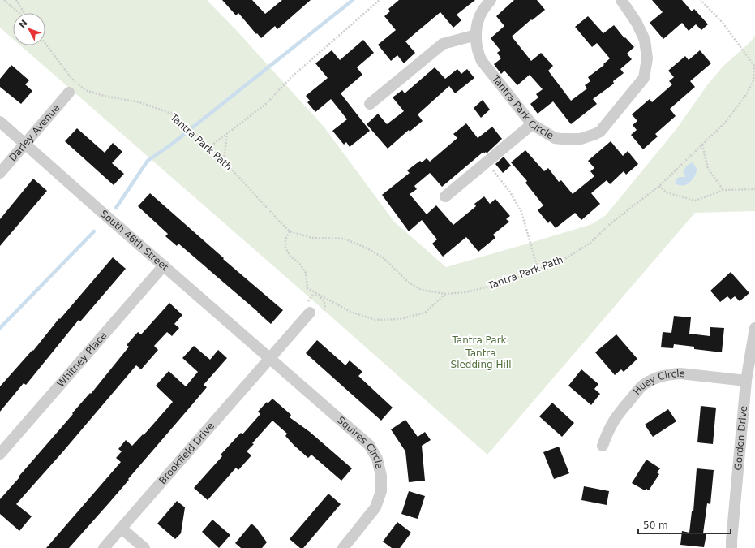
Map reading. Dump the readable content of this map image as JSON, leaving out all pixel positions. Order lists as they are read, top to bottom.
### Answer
{
  "streets": {
    "street": [
      "Tantra Park Circle",
      "Darley Avenue",
      "South 46th Street",
      "Whitney Place",
      "Huey Circle",
      "Gordon Drive",
      "Squires Circle",
      "Brookfield Drive"
    ],
    "path": ["Tantra Park Path"]
  },
  "crossings": [
    ["Darley Avenue", "South 46th Street"],
    ["South 46th Street", "Whitney Place"],
    ["South 46th Street", "Squires Circle"],
    ["South 46th Street", "Brookfield Drive"],
    ["Huey Circle", "Gordon Drive"],
    ["Squires Circle", "Brookfield Drive"]
  ],
  "parks": ["Tantra Park", "Tantra Sledding Hill"],
  "scale_bar": "50 m",
  "north": "top left"
}
